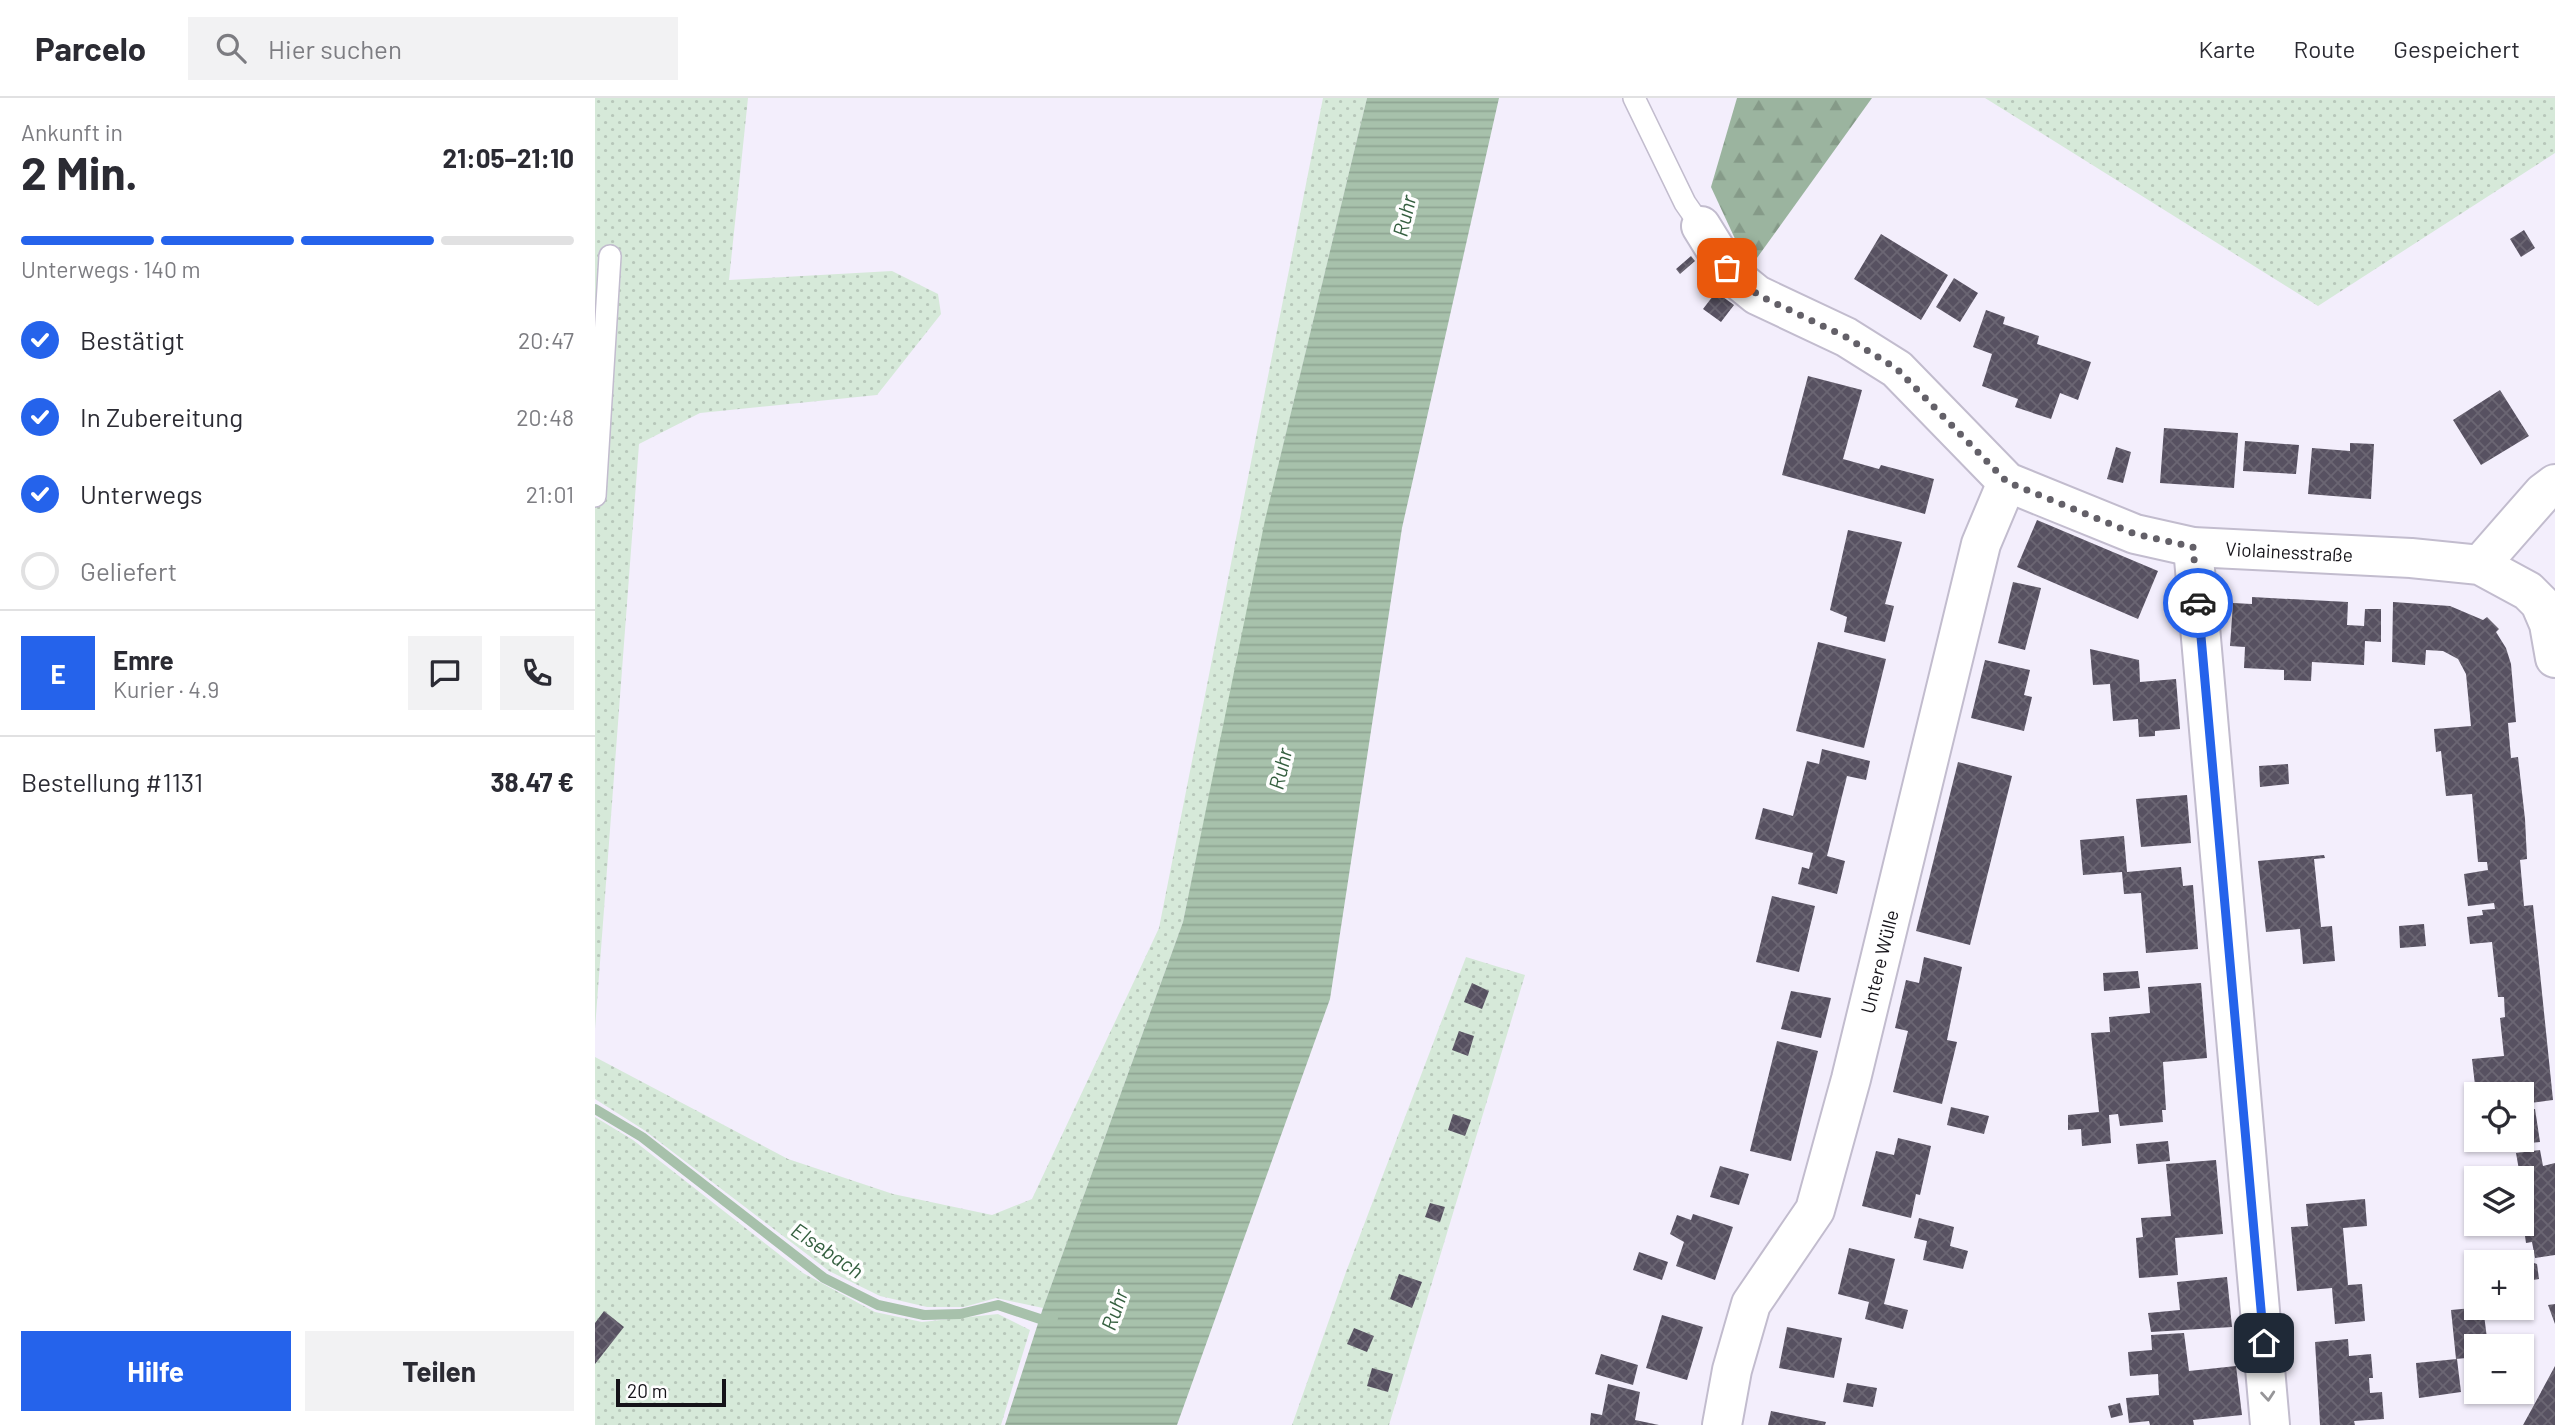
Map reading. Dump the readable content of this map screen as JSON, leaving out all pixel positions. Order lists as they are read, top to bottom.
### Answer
{
  "streets": {
    "street": ["Violainesstraße", "Untere Wülle"]
  },
  "crossings": [
    ["Violainesstraße", "Untere Wülle"]
  ],
  "water": ["Ruhr", "Elsebach"],
  "scale_bar": "20 m",
  "page": {
    "header": "Parcelo",
    "search": "Hier suchen",
    "nav": ["Karte", "Route", "Gespeichert"],
    "heading": ["2 Min.", "Ankunft in", "21:05–21:10"],
    "panel": [
      "Emre",
      "Kurier · 4.9",
      "Bestellung #1131",
      "38.47 €"
    ],
    "bar": "Unterwegs · 140 m",
    "list": [
      ["Bestätigt", "20:47"],
      ["In Zubereitung", "20:48"],
      ["Unterwegs", "21:01"],
      "Geliefert"
    ],
    "round": "E",
    "map_buttons": ["+", "−"],
    "buttons": ["Hilfe", "Teilen"],
    "scale": "20 m"
  }
}
